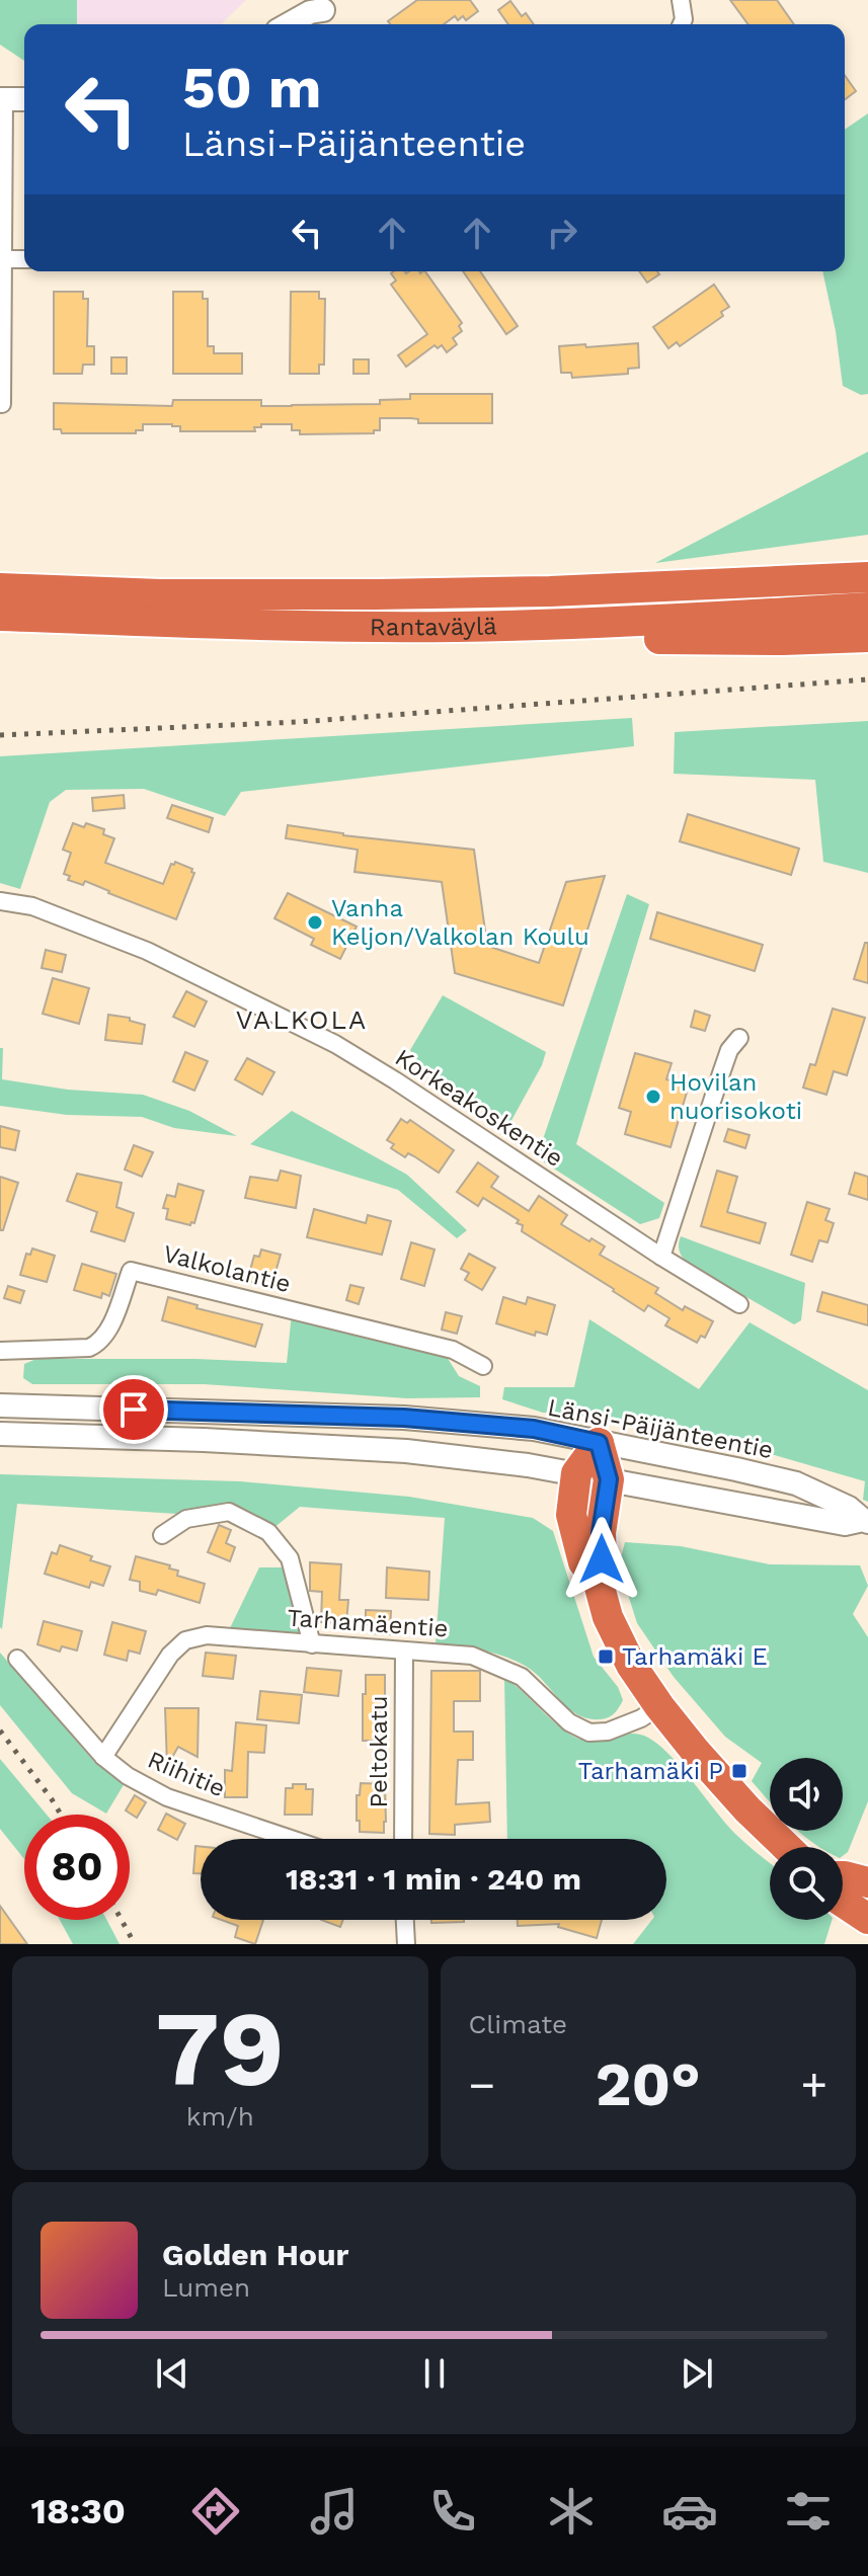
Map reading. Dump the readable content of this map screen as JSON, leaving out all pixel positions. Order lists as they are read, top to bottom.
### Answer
{
  "streets": {
    "highway": ["Rantaväylä"],
    "main road": ["Länsi-Päijänteentie"],
    "street": [
      "Korkeakoskentie",
      "Valkolantie",
      "Tarhamäentie",
      "Peltokatu",
      "Riihitie"
    ]
  },
  "crossings": [
    ["Tarhamäentie", "Peltokatu"],
    ["Tarhamäentie", "Riihitie"]
  ],
  "districts": ["VALKOLA"],
  "places": {
    "other": ["Vanha Keljon/Valkolan Koulu", "Hovilan nuorisokoti"],
    "transit": ["Tarhamäki E", "Tarhamäki P"]
  },
  "page": {
    "turn": ["50 m", "Länsi-Päijänteentie"],
    "limit": "80",
    "trip": "18:31 · 1 min · 240 m",
    "tile": [
      ["79", "km/h"],
      "Climate"
    ],
    "heat": ["−", "20°", "+"],
    "song": ["Golden Hour", "Lumen"],
    "tabs": "18:30"
  }
}
